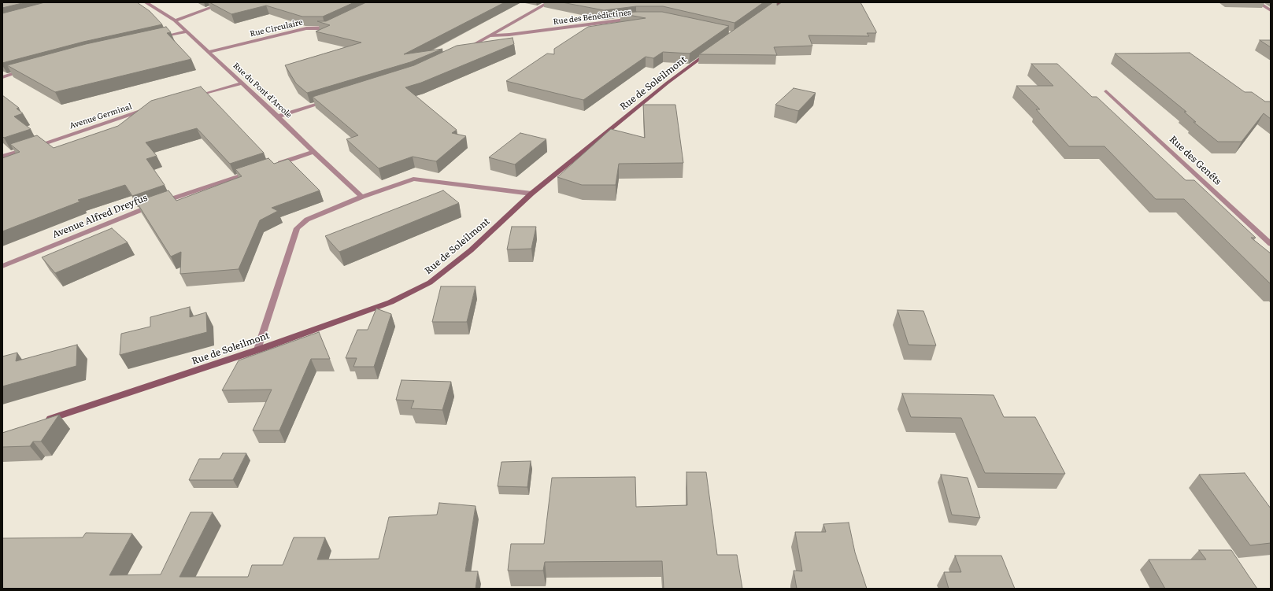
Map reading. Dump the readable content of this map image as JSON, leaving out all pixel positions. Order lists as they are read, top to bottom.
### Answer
{
  "streets": {
    "street": [
      "Rue des Bénédictines",
      "Rue Circulaire",
      "Rue de Soleilmont",
      "Rue du Pont d'Arcole",
      "Avenue Germinal",
      "Rue des Genêts",
      "Avenue Alfred Dreyfus"
    ]
  },
  "crossings": [
    ["Rue Circulaire", "Rue du Pont d'Arcole"]
  ]
}
